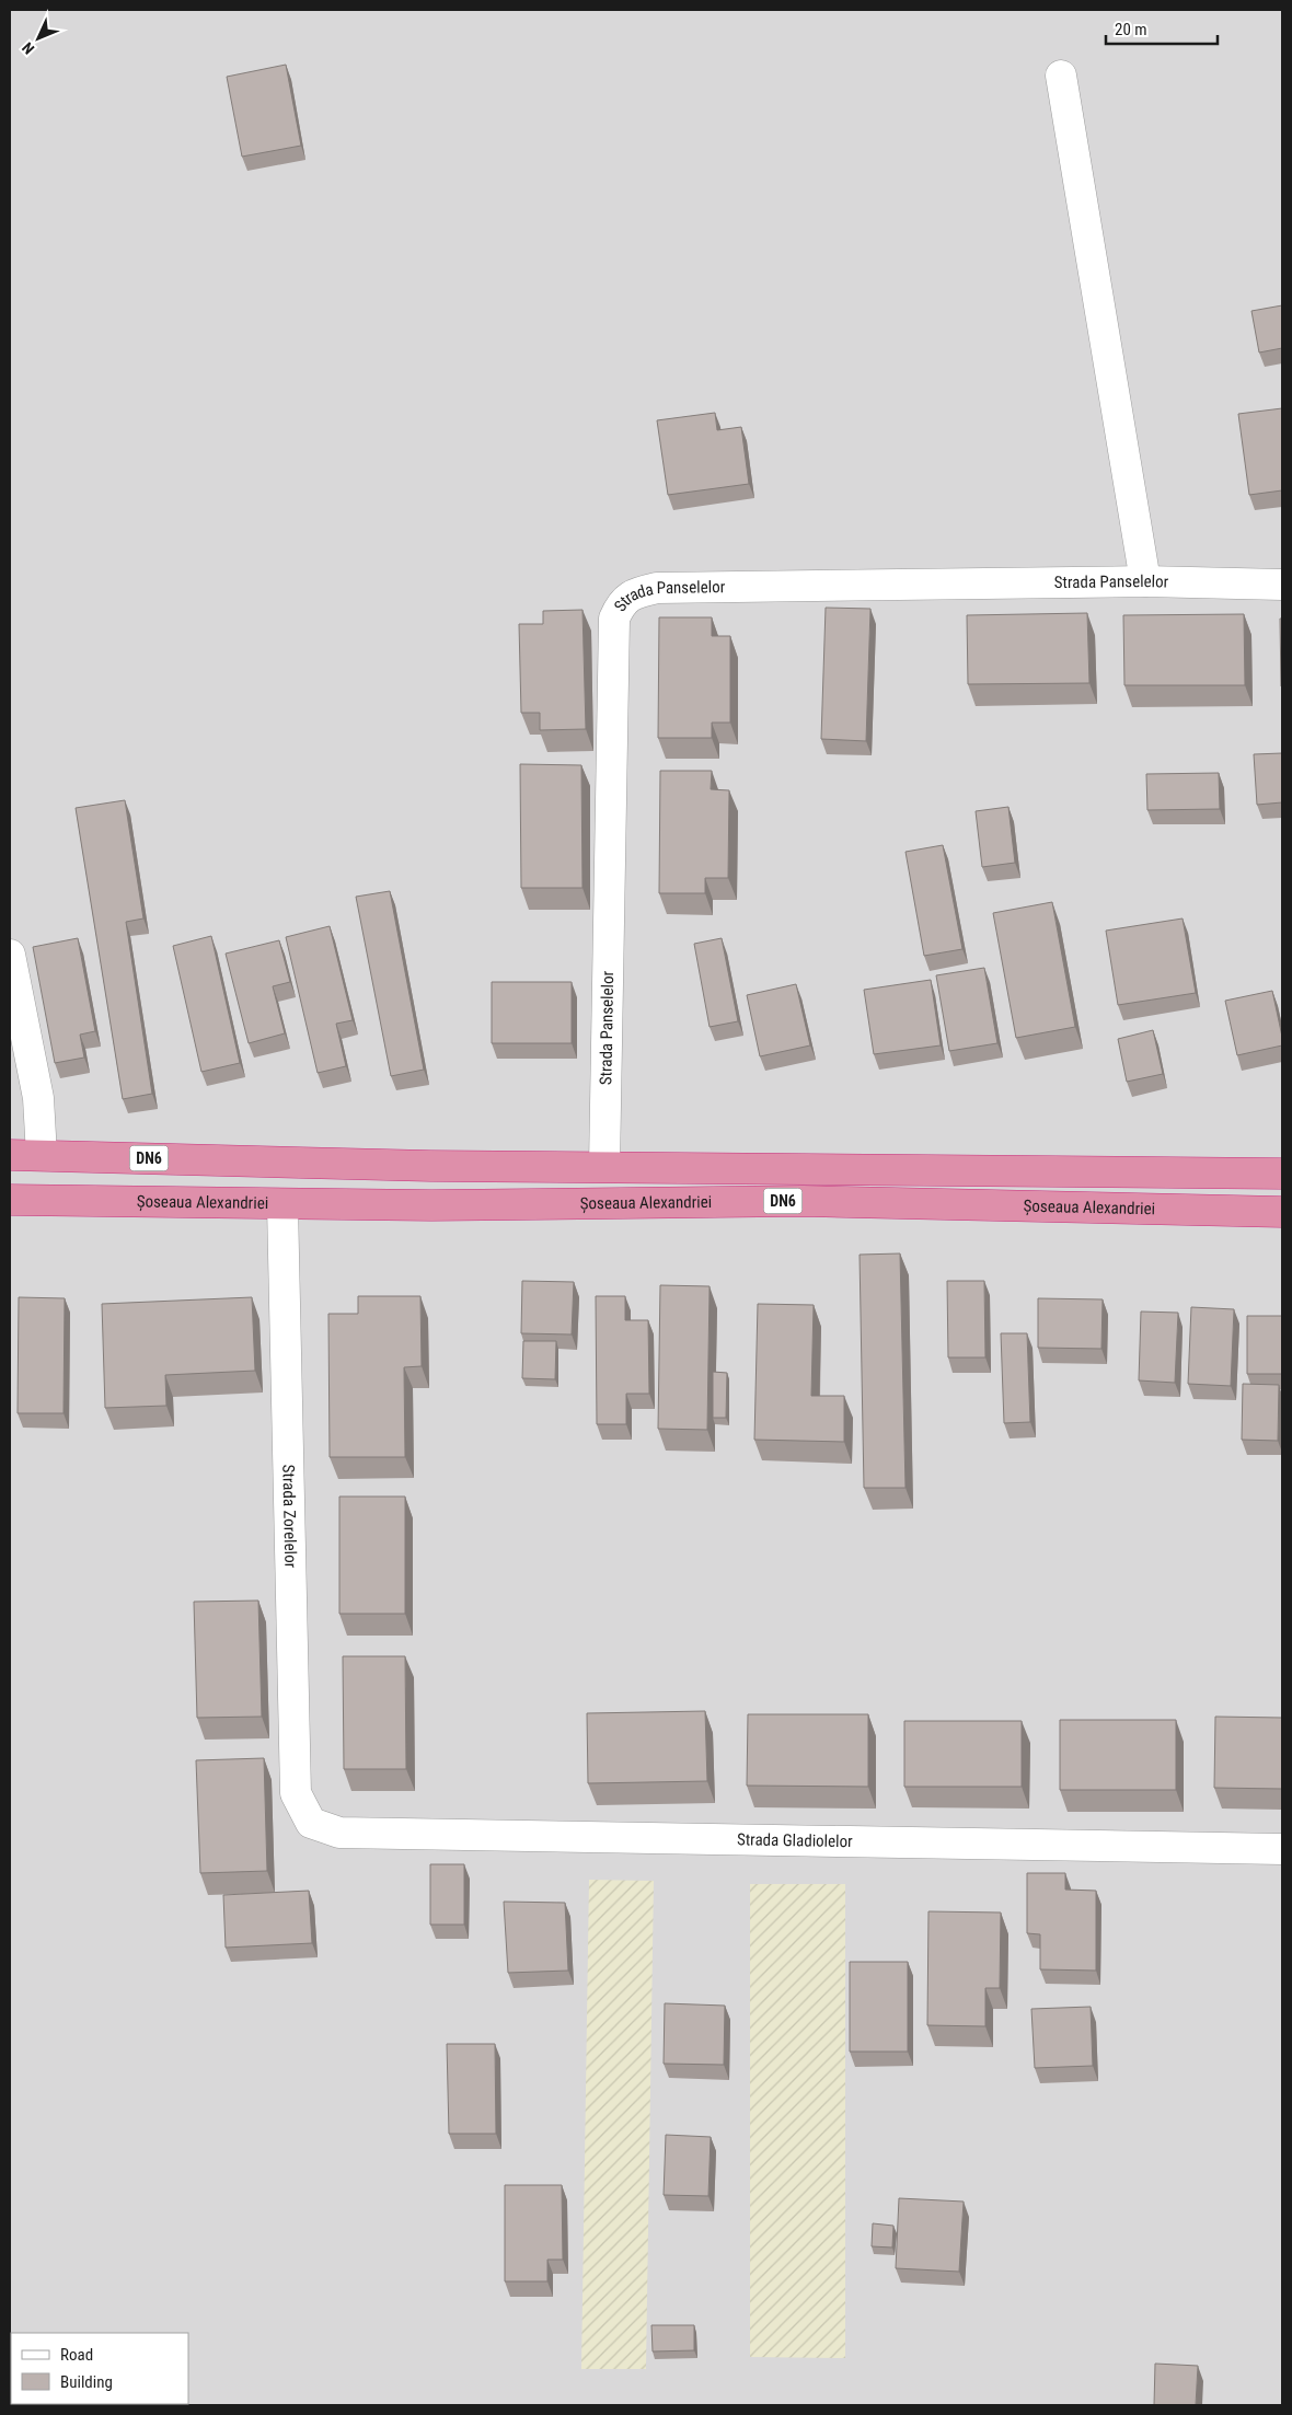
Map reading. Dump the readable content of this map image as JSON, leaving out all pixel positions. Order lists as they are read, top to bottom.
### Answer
{
  "streets": {
    "highway": ["DN6", "Șoseaua Alexandriei"],
    "street": ["Strada Panselelor", "Strada Zorelelor", "Strada Gladiolelor"]
  },
  "crossings": [
    ["Strada Panselelor", "DN6"],
    ["Șoseaua Alexandriei", "Strada Zorelelor"],
    ["Strada Zorelelor", "Strada Gladiolelor"]
  ],
  "legend": ["Road", "Building"],
  "scale_bar": "20 m",
  "north": "bottom left"
}
